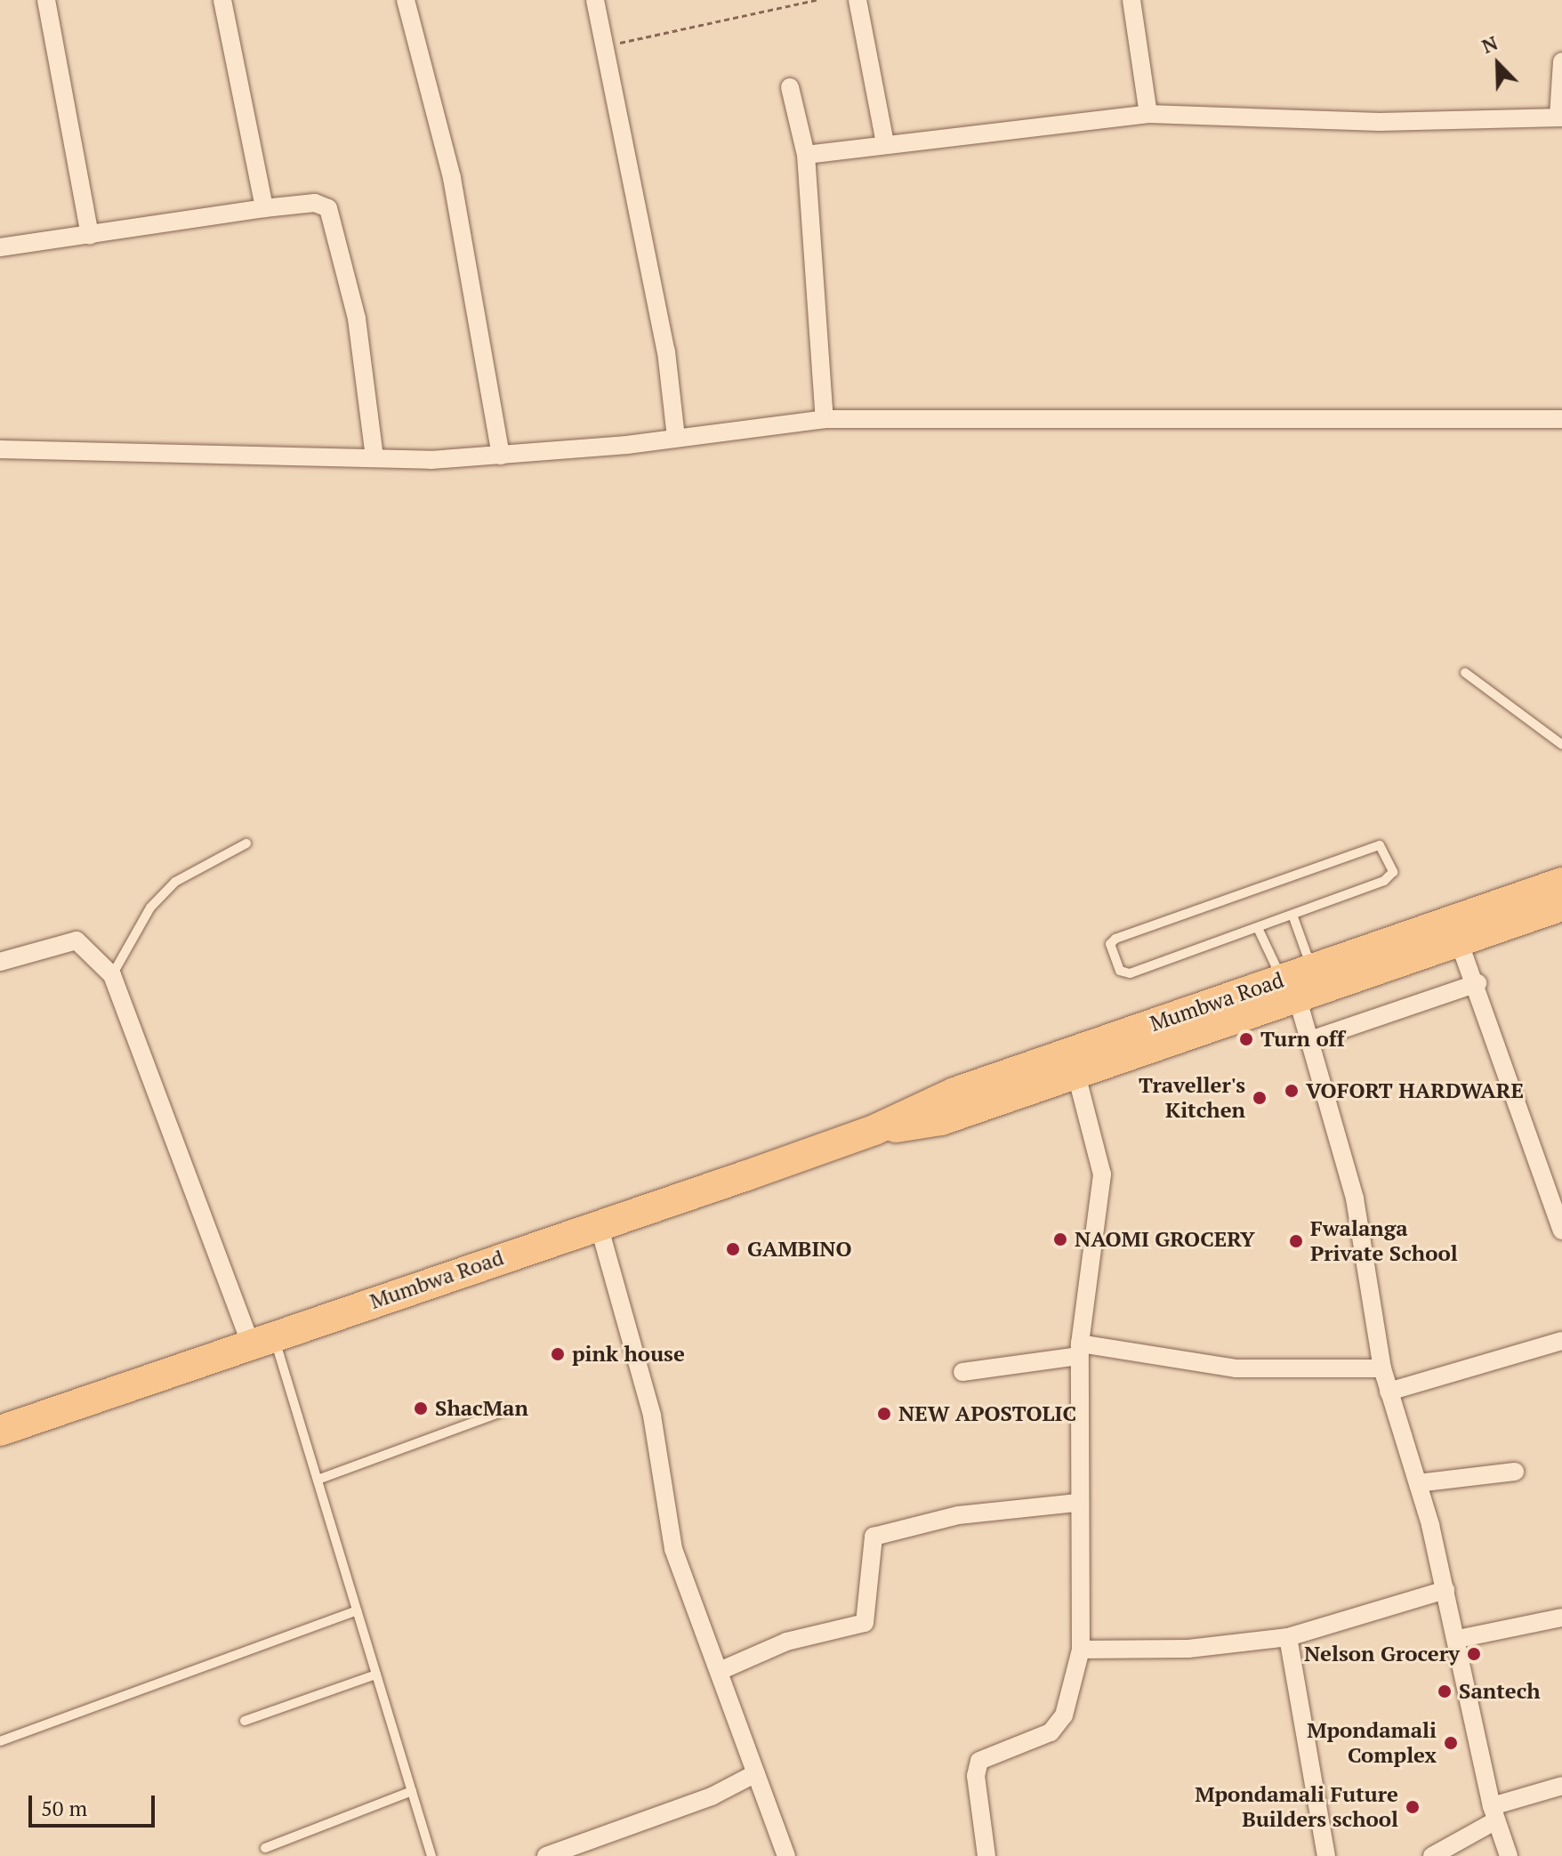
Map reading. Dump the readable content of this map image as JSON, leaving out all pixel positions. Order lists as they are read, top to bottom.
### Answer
{
  "streets": {
    "main road": ["Mumbwa Road"]
  },
  "places": [
    "Turn off",
    "VOFORT HARDWARE",
    "Traveller's Kitchen",
    "NAOMI GROCERY",
    "Fwalanga Private School",
    "GAMBINO",
    "pink house",
    "ShacMan",
    "NEW APOSTOLIC",
    "Nelson Grocery",
    "Santech",
    "Mpondamali Complex",
    "Mpondamali Future Builders school"
  ],
  "scale_bar": "50 m",
  "north": "top left"
}
